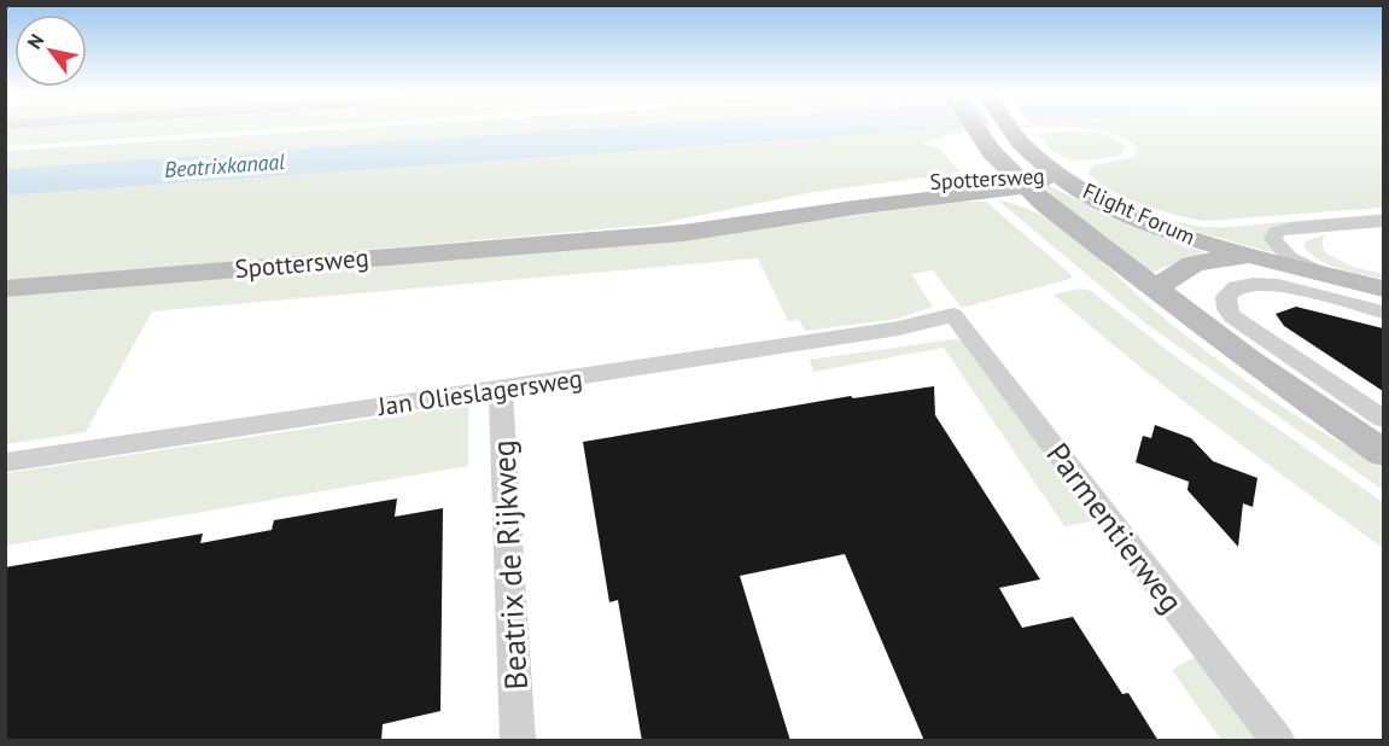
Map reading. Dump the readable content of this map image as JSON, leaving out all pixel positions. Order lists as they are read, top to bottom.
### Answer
{
  "streets": {
    "main road": ["Spottersweg", "Flight Forum"],
    "street": ["Jan Olieslagersweg", "Parmentierweg", "Beatrix de Rijkweg"]
  },
  "crossings": [
    ["Spottersweg", "Flight Forum"],
    ["Jan Olieslagersweg", "Parmentierweg"],
    ["Jan Olieslagersweg", "Beatrix de Rijkweg"]
  ],
  "water": ["Beatrixkanaal"],
  "north": "top left"
}
